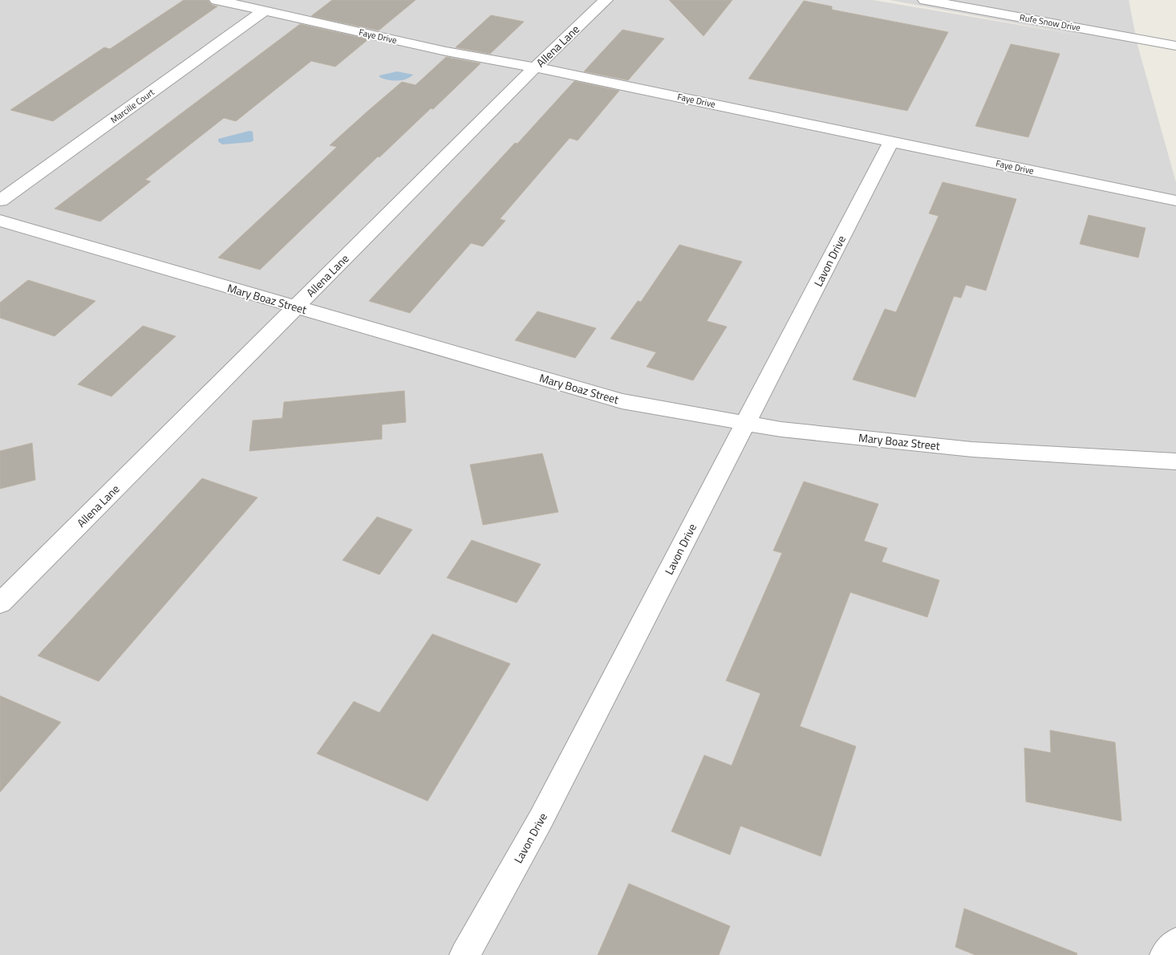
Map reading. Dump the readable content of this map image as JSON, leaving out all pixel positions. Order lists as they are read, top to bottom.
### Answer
{
  "streets": {
    "street": [
      "Rufe Snow Drive",
      "Faye Drive",
      "Allena Lane",
      "Marcille Court",
      "Lavon Drive",
      "Mary Boaz Street"
    ]
  },
  "crossings": [
    ["Faye Drive", "Allena Lane"],
    ["Faye Drive", "Marcille Court"],
    ["Faye Drive", "Lavon Drive"],
    ["Allena Lane", "Mary Boaz Street"],
    ["Lavon Drive", "Mary Boaz Street"]
  ]
}
